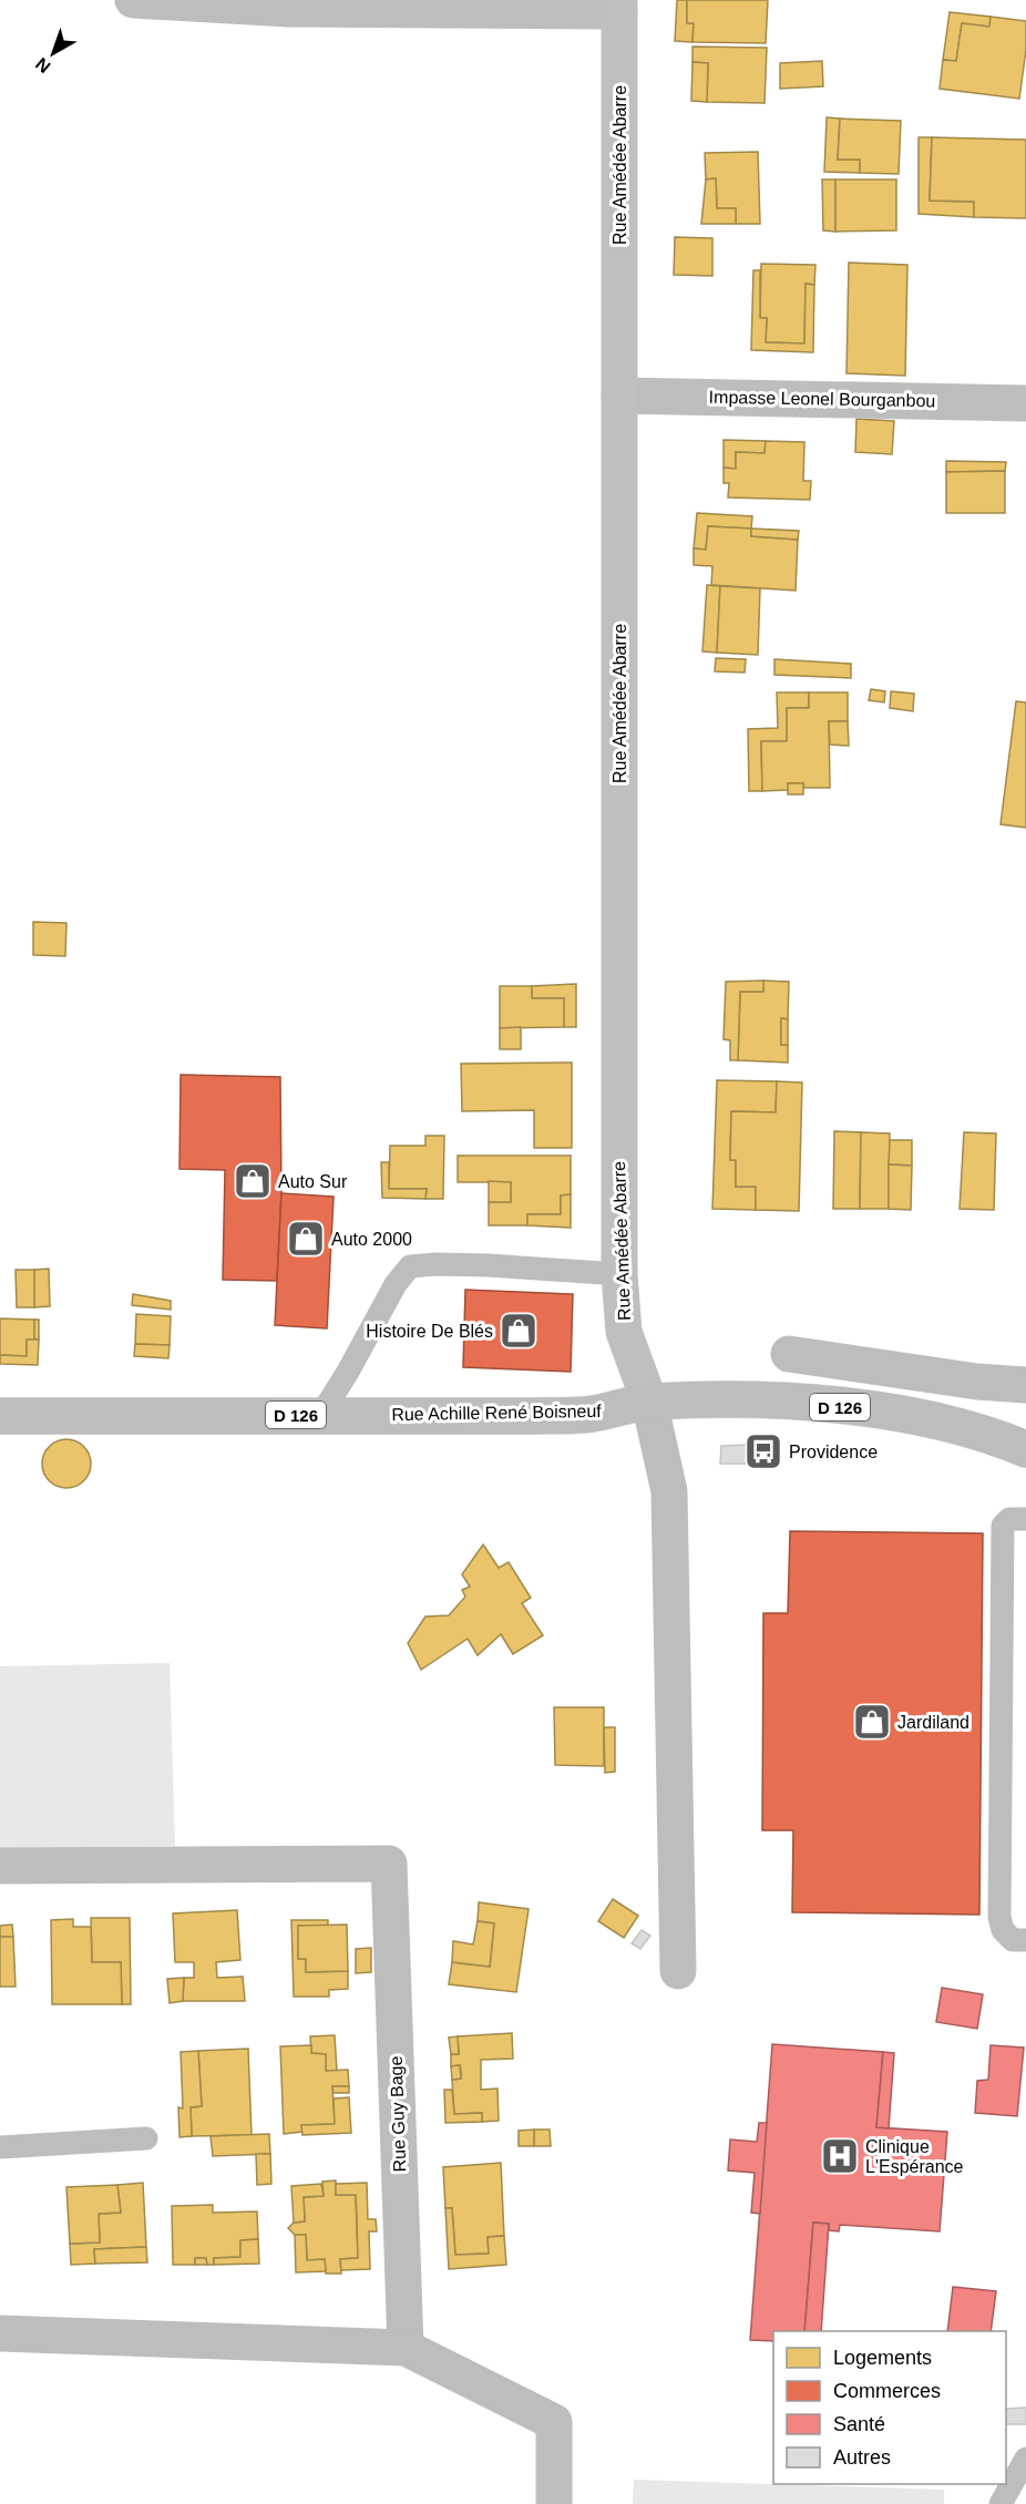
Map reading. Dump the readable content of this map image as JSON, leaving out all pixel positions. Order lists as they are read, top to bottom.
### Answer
{
  "streets": {
    "street": [
      "Rue Amédée Abarre",
      "Impasse Leonel Bourganbou",
      "D 126",
      "Rue Achille René Boisneuf",
      "Rue Guy Bage"
    ]
  },
  "crossings": [
    ["Rue Amédée Abarre", "Impasse Leonel Bourganbou"],
    ["Rue Amédée Abarre", "Rue Achille René Boisneuf"]
  ],
  "places": {
    "shop": [
      "Auto Sur",
      "Auto 2000",
      "Histoire De Blés",
      "Jardiland"
    ],
    "bus stop": ["Providence"],
    "hospital": ["Clinique L'Espérance"]
  },
  "legend": [
    "Logements",
    "Commerces",
    "Santé",
    "Autres"
  ],
  "north": "bottom left"
}
